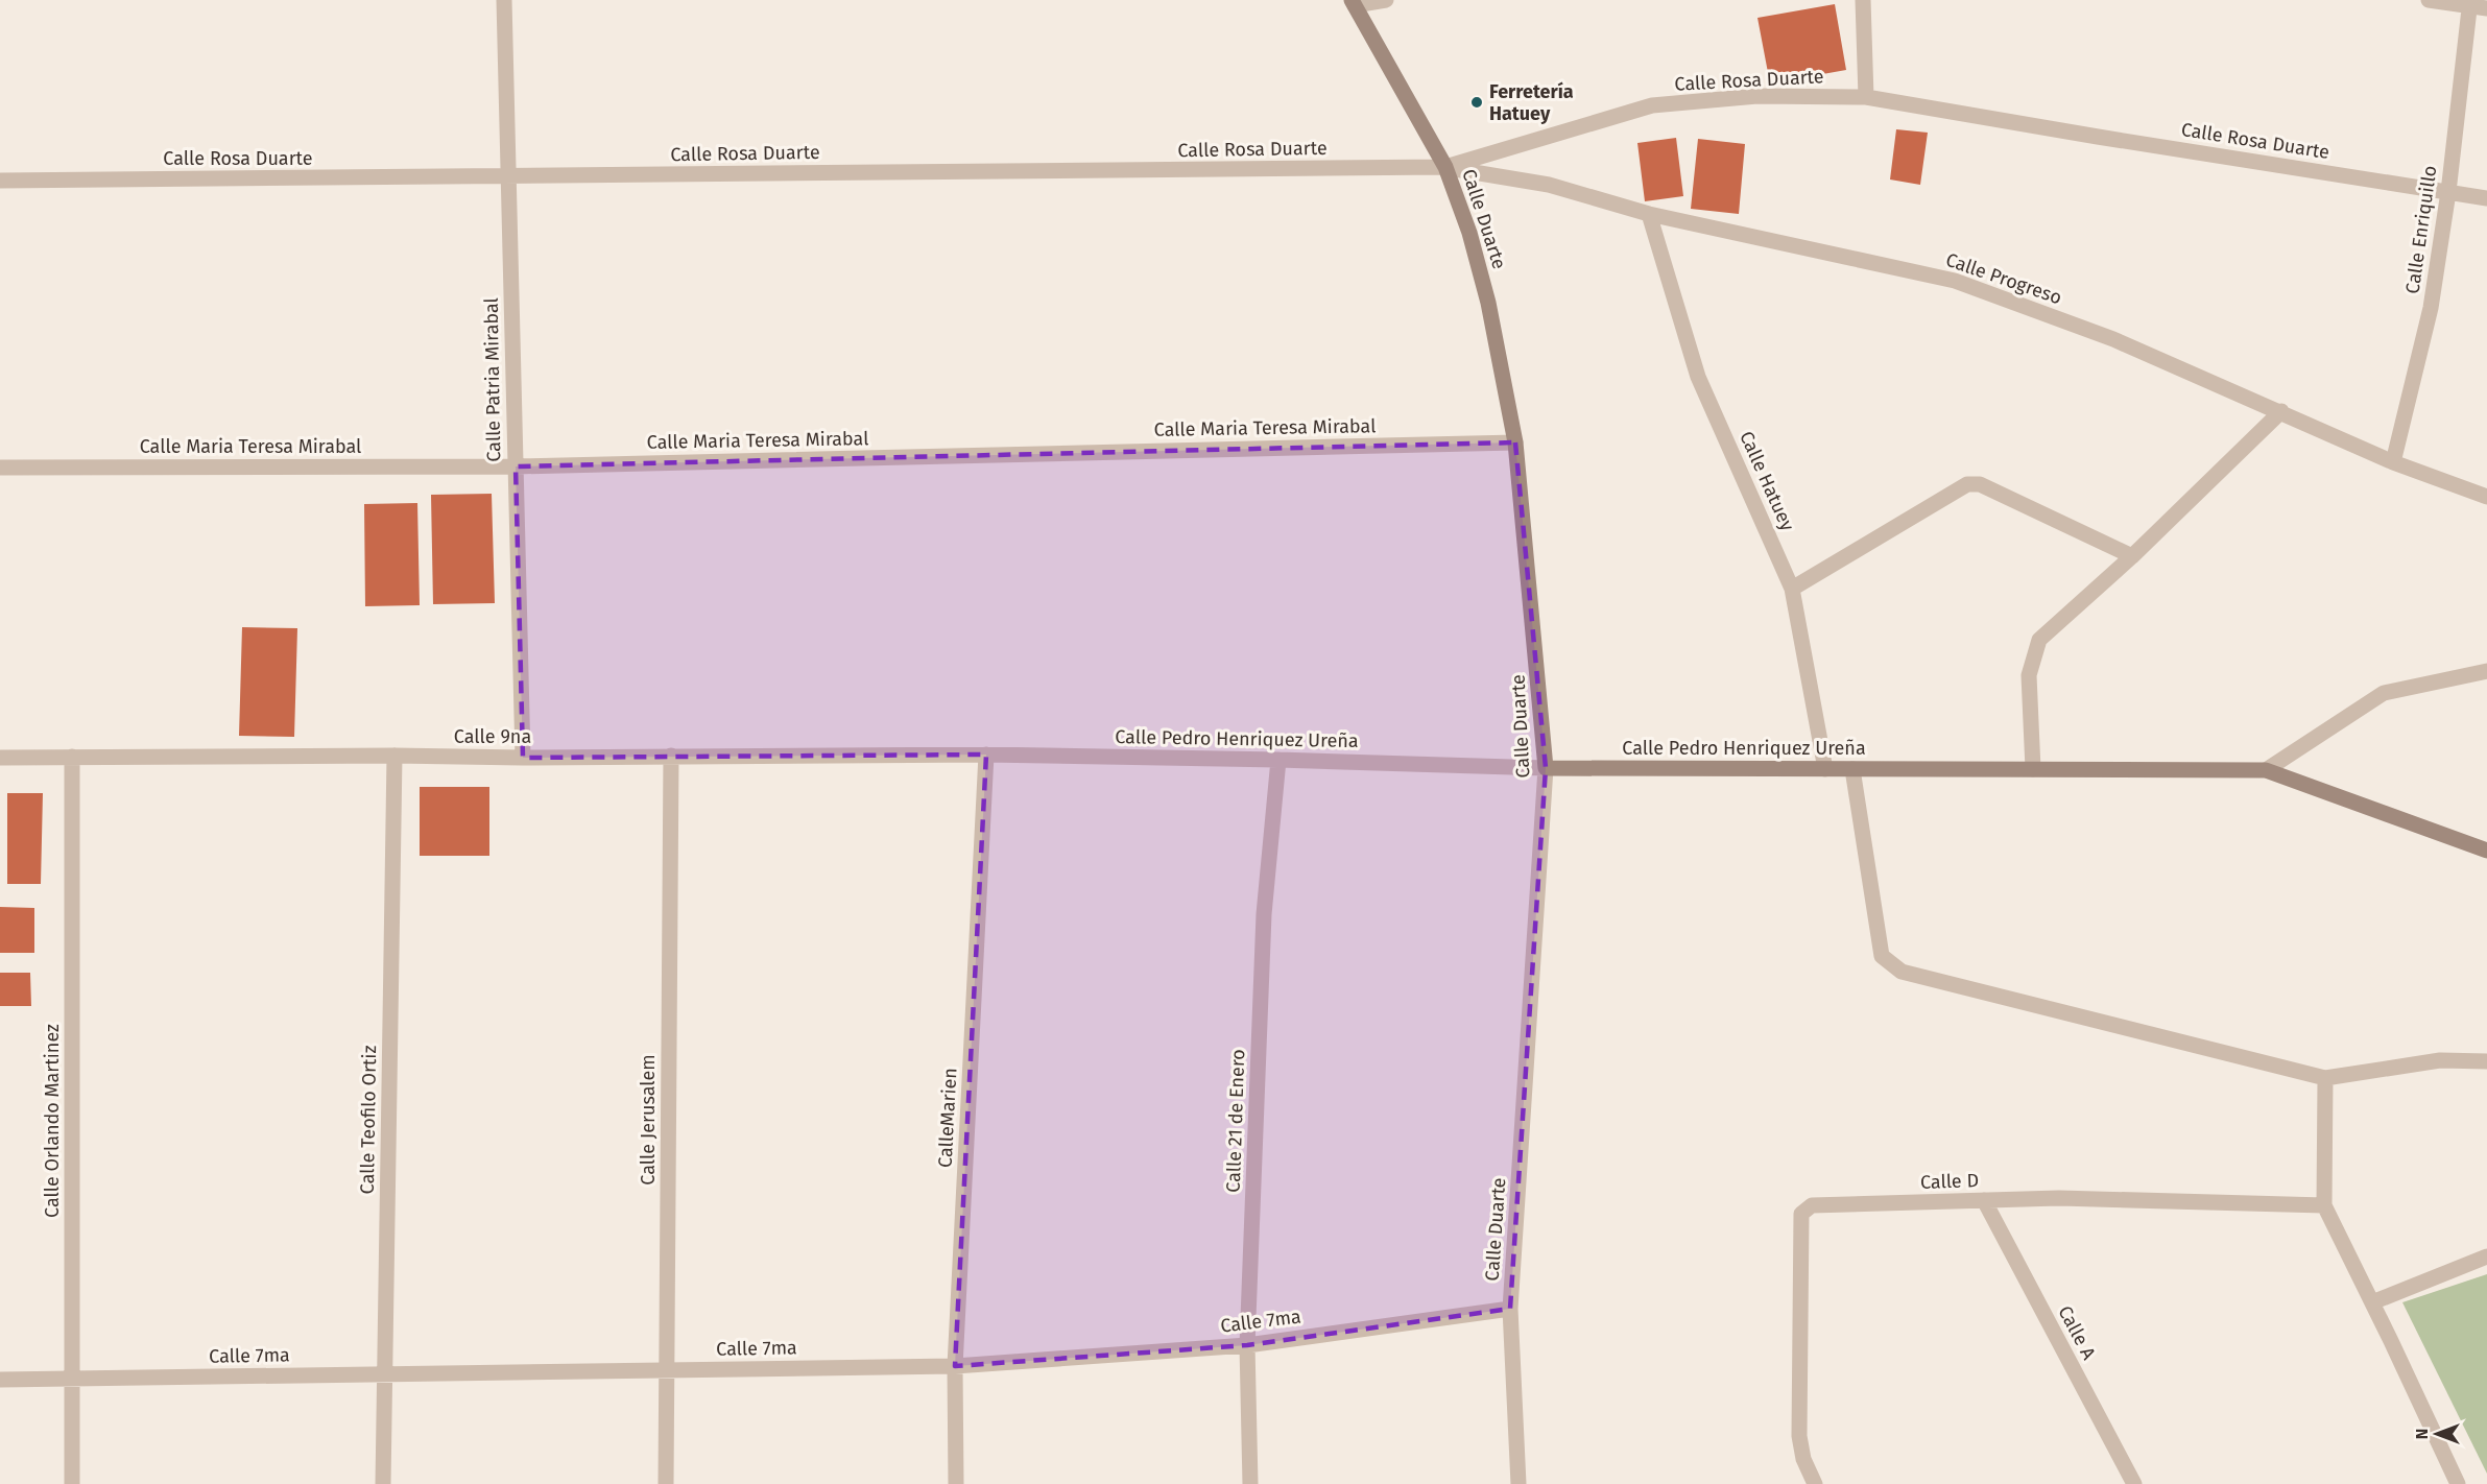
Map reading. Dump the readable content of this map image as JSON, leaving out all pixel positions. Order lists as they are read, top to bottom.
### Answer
{
  "streets": {
    "street": [
      "Calle Rosa Duarte",
      "Calle Duarte",
      "Calle Enriquillo",
      "Calle Progreso",
      "Calle Patria Mirabal",
      "Calle Maria Teresa Mirabal",
      "Calle Hatuey",
      "Calle 9na",
      "Calle Pedro Henriquez Ureña",
      "CalleMarien",
      "Calle Teofilo Ortiz",
      "Calle Jerusalem",
      "Calle Orlando Martinez",
      "Calle 21 de Enero",
      "Calle D",
      "Calle 7ma",
      "Calle A"
    ]
  },
  "crossings": [
    ["Calle Rosa Duarte", "Calle Duarte"],
    ["Calle Rosa Duarte", "Calle Enriquillo"],
    ["Calle Rosa Duarte", "Calle Progreso"],
    ["Calle Rosa Duarte", "Calle Patria Mirabal"],
    ["Calle Duarte", "Calle Progreso"],
    ["Calle Duarte", "Calle Maria Teresa Mirabal"],
    ["Calle Duarte", "Calle Pedro Henriquez Ureña"],
    ["Calle Duarte", "Calle 7ma"],
    ["Calle Enriquillo", "Calle Progreso"],
    ["Calle Progreso", "Calle Hatuey"],
    ["Calle Patria Mirabal", "Calle Maria Teresa Mirabal"],
    ["Calle Patria Mirabal", "Calle 9na"],
    ["Calle Hatuey", "Calle Pedro Henriquez Ureña"],
    ["Calle 9na", "Calle Pedro Henriquez Ureña"],
    ["Calle 9na", "CalleMarien"],
    ["Calle 9na", "Calle Teofilo Ortiz"],
    ["Calle 9na", "Calle Jerusalem"],
    ["Calle 9na", "Calle Orlando Martinez"],
    ["Calle Pedro Henriquez Ureña", "CalleMarien"],
    ["Calle Pedro Henriquez Ureña", "Calle 21 de Enero"],
    ["CalleMarien", "Calle 7ma"],
    ["Calle Teofilo Ortiz", "Calle 7ma"],
    ["Calle Jerusalem", "Calle 7ma"],
    ["Calle Orlando Martinez", "Calle 7ma"],
    ["Calle 21 de Enero", "Calle 7ma"],
    ["Calle D", "Calle A"]
  ],
  "places": ["Ferretería Hatuey"],
  "north": "left"
}
